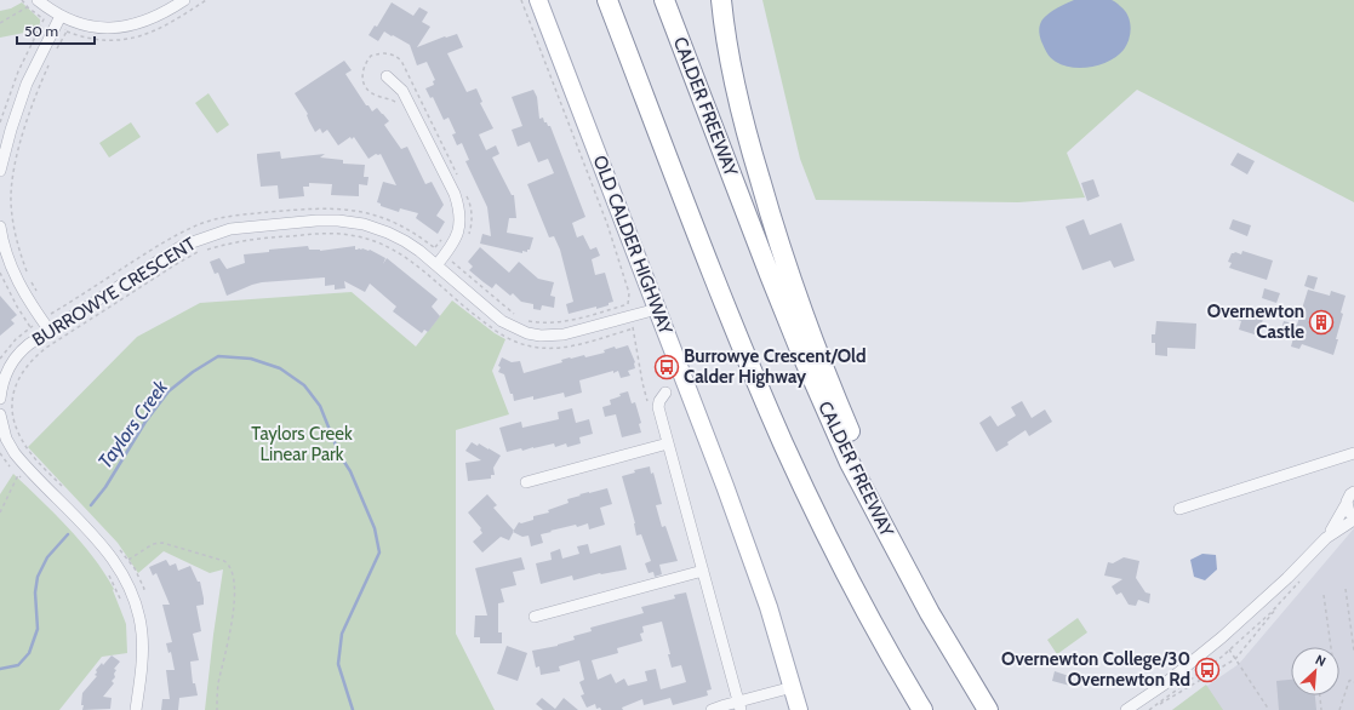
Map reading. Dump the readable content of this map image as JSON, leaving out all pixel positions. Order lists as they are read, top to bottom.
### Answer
{
  "streets": {
    "highway": ["CALDER FREEWAY"],
    "main road": ["OLD CALDER HIGHWAY"],
    "street": ["BURROWYE CRESCENT"]
  },
  "crossings": [
    ["OLD CALDER HIGHWAY", "BURROWYE CRESCENT"]
  ],
  "water": ["Taylors Creek"],
  "parks": ["Taylors Creek Linear Park"],
  "places": {
    "building": ["Overnewton Castle"],
    "bus stop": ["Burrowye Crescent/Old Calder Highway", "Overnewton College/30 Overnewton Rd"]
  },
  "scale_bar": "50 m",
  "north": "top right"
}
